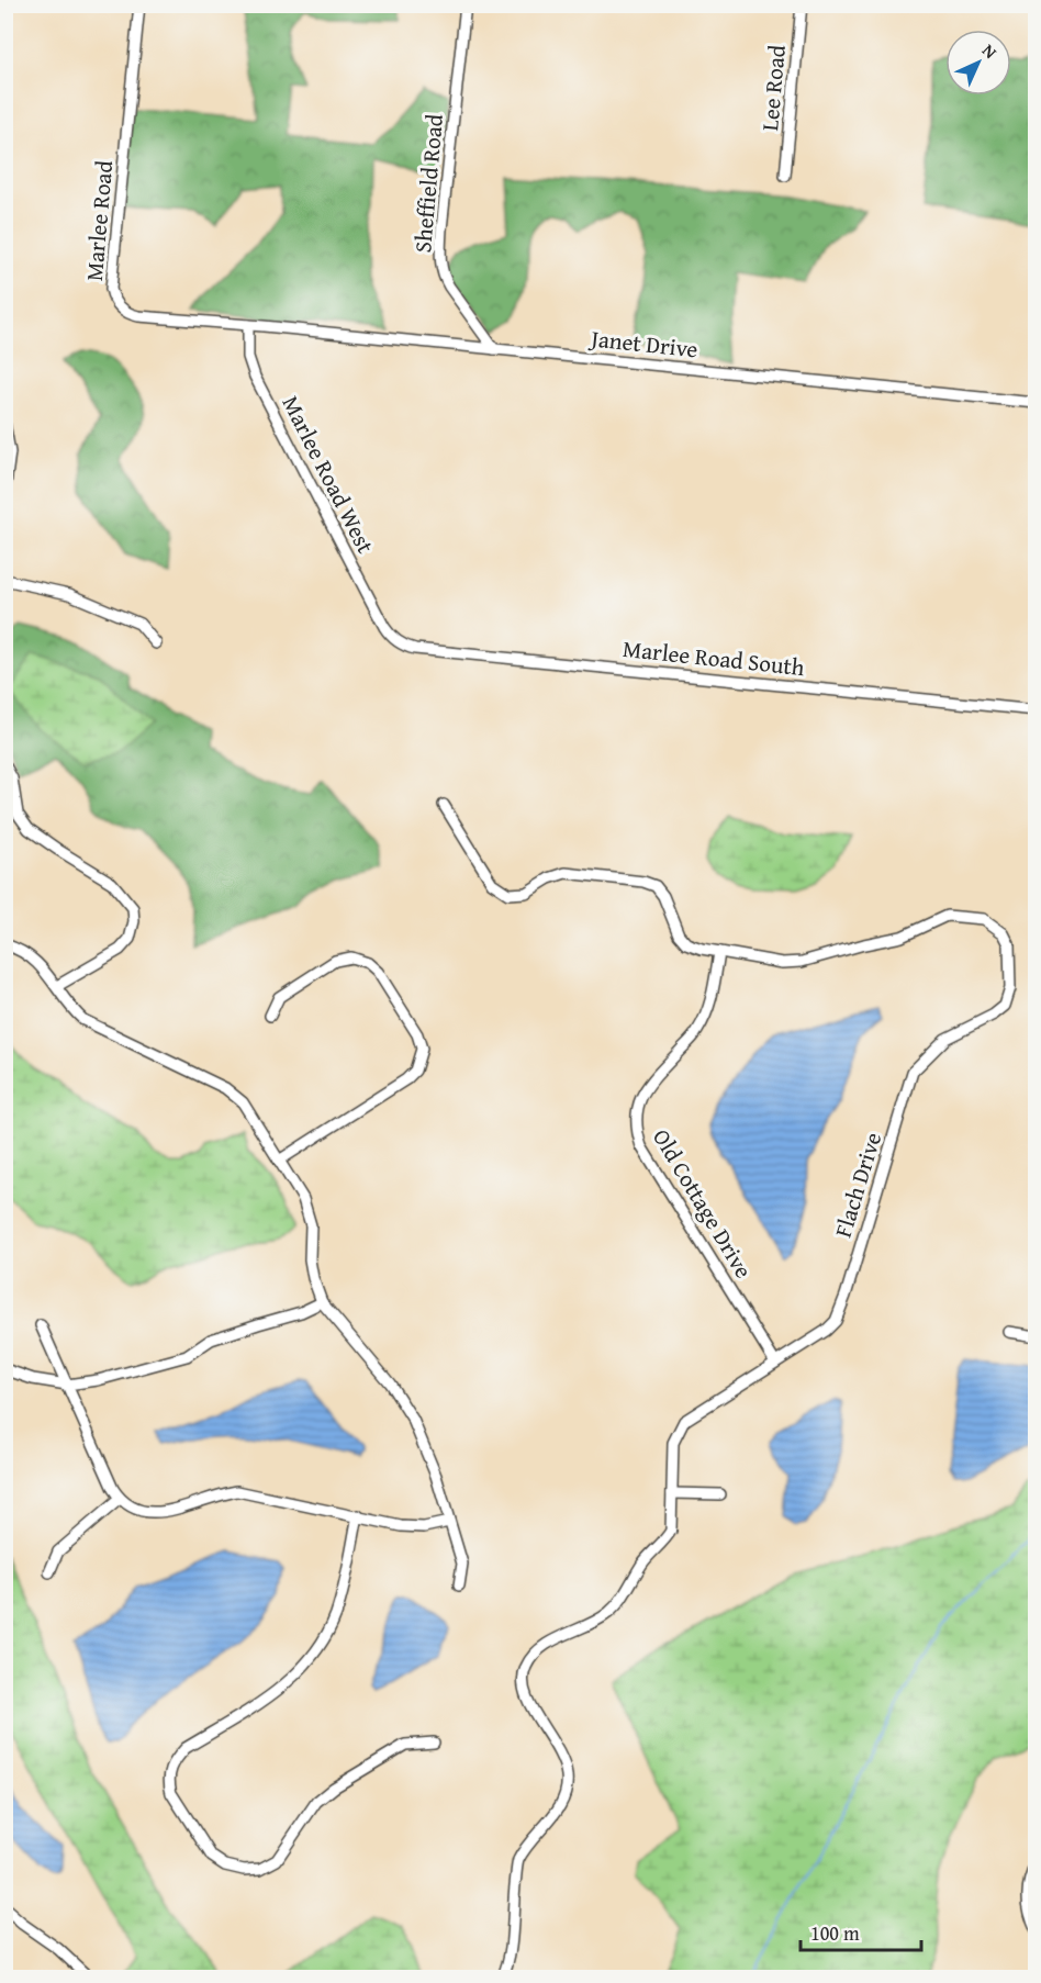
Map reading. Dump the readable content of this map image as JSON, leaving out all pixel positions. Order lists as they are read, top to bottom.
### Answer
{
  "streets": {
    "street": [
      "Lee Road",
      "Sheffield Road",
      "Marlee Road",
      "Janet Drive",
      "Marlee Road West",
      "Marlee Road South",
      "Flach Drive",
      "Old Cottage Drive"
    ]
  },
  "crossings": [
    ["Sheffield Road", "Janet Drive"],
    ["Marlee Road", "Janet Drive"],
    ["Marlee Road", "Marlee Road West"],
    ["Janet Drive", "Marlee Road West"],
    ["Marlee Road West", "Marlee Road South"],
    ["Flach Drive", "Old Cottage Drive"]
  ],
  "scale_bar": "100 m",
  "north": "top right"
}
